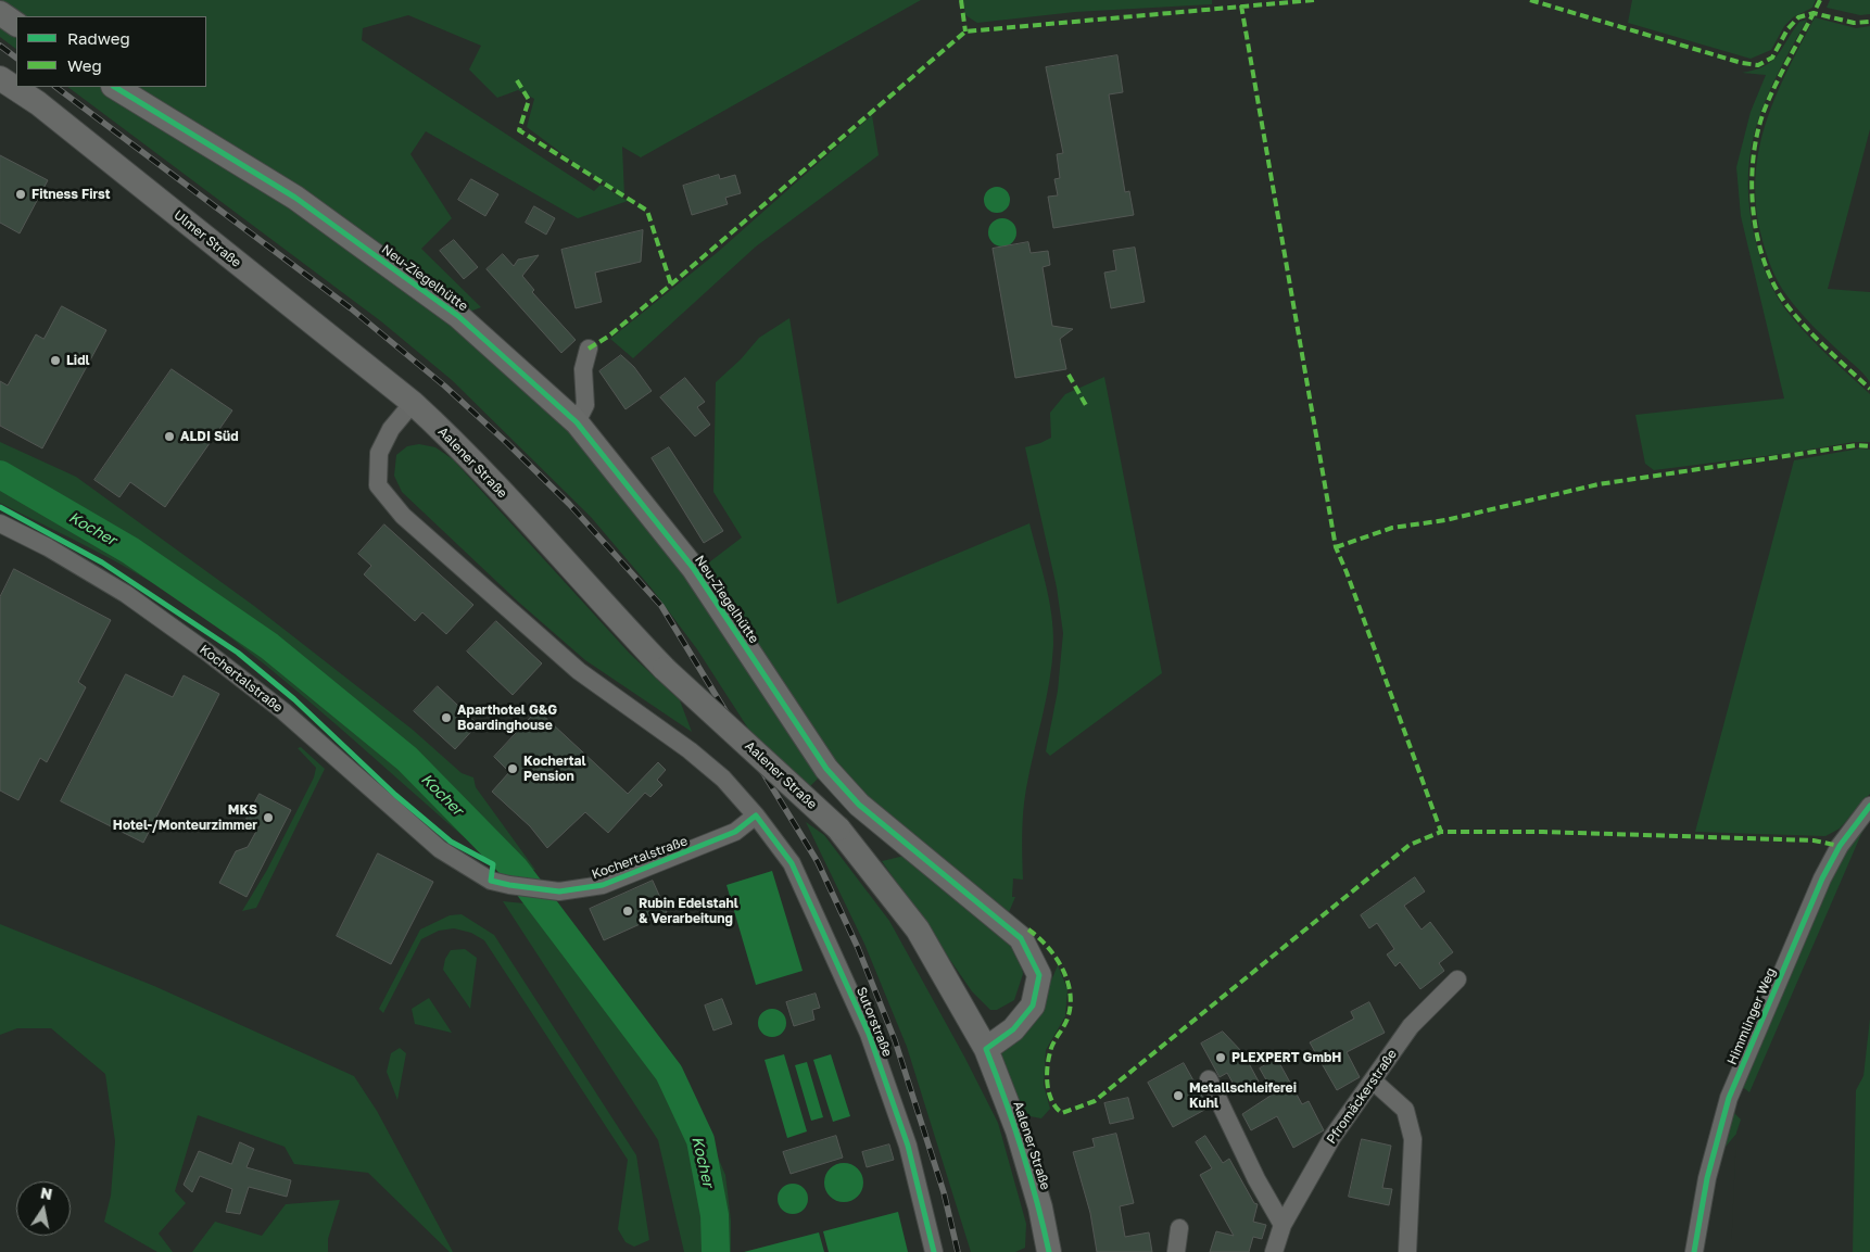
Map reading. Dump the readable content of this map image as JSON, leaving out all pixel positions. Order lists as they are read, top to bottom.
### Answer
{
  "streets": {
    "street": [
      "Ulmer Straße",
      "Neu-Ziegelhütte",
      "Aalener Straße",
      "Kochertalstraße",
      "Himmlinger Weg",
      "Sutorstraße",
      "Pfromäckerstraße"
    ]
  },
  "crossings": [
    ["Ulmer Straße", "Aalener Straße"],
    ["Neu-Ziegelhütte", "Aalener Straße"],
    ["Kochertalstraße", "Sutorstraße"]
  ],
  "water": ["Kocher"],
  "places": [
    "Fitness First",
    "Lidl",
    "ALDI Süd",
    "Aparthotel G&G Boardinghouse",
    "Kochertal Pension",
    "MKS Hotel-/Monteurzimmer",
    "Rubin Edelstahl & Verarbeitung",
    "PLEXPERT GmbH",
    "Metallschleiferei Kuhl"
  ],
  "legend": ["Radweg", "Weg"],
  "north": "top"
}
